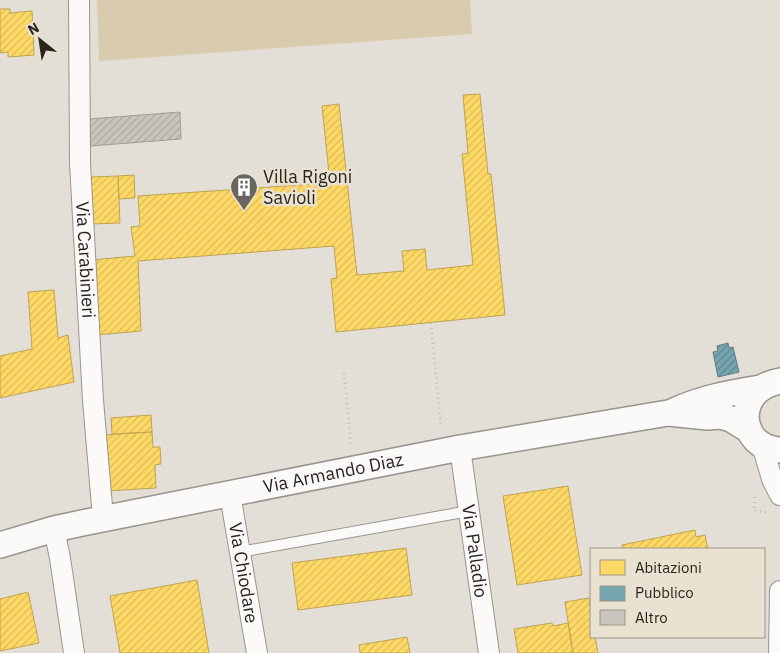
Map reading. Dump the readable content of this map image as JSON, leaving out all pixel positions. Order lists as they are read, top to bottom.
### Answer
{
  "streets": {
    "street": [
      "Via Carabinieri",
      "Via Armando Diaz",
      "Via Palladio",
      "Via Chiodare"
    ]
  },
  "crossings": [
    ["Via Carabinieri", "Via Armando Diaz"],
    ["Via Armando Diaz", "Via Palladio"],
    ["Via Armando Diaz", "Via Chiodare"]
  ],
  "places": {
    "building": ["Villa Rigoni Savioli"]
  },
  "legend": ["Abitazioni", "Pubblico", "Altro"],
  "north": "top left"
}
